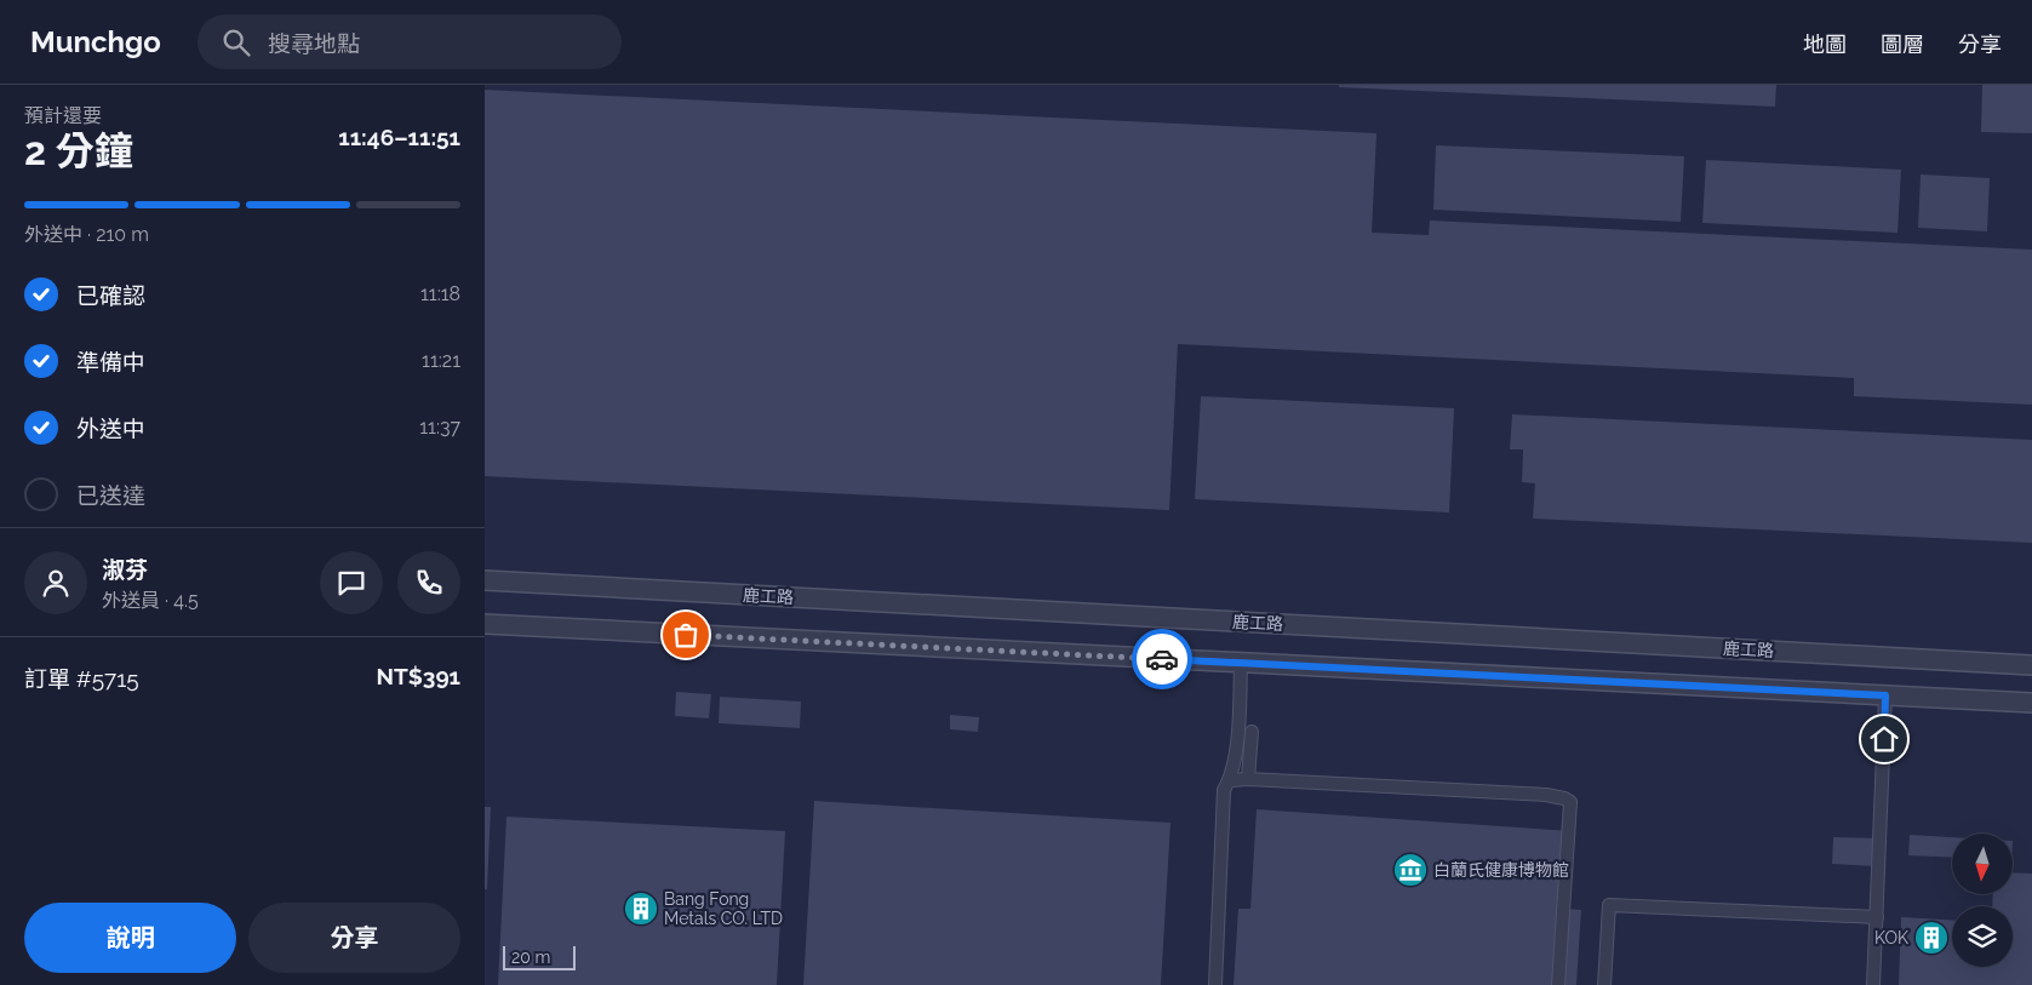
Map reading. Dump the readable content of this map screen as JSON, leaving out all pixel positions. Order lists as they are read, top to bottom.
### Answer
{
  "streets": {
    "street": ["鹿工路"]
  },
  "places": {
    "museum": ["白蘭氏健康博物館"],
    "building": ["Bang Fong Metals CO. LTD", "KOK"]
  },
  "scale_bar": "20 m",
  "north": "bottom",
  "page": {
    "header": "Munchgo",
    "search": "搜尋地點",
    "nav": ["地圖", "圖層", "分享"],
    "heading": ["2 分鐘", "預計還要", "11:46–11:51"],
    "panel": [
      "淑芬",
      "外送員 · 4.5",
      "訂單 #5715",
      "NT$391"
    ],
    "bar": "外送中 · 210 m",
    "list": [
      ["已確認", "11:18"],
      ["準備中", "11:21"],
      ["外送中", "11:37"],
      "已送達"
    ],
    "buttons": ["說明", "分享"],
    "scale": "20 m"
  }
}
